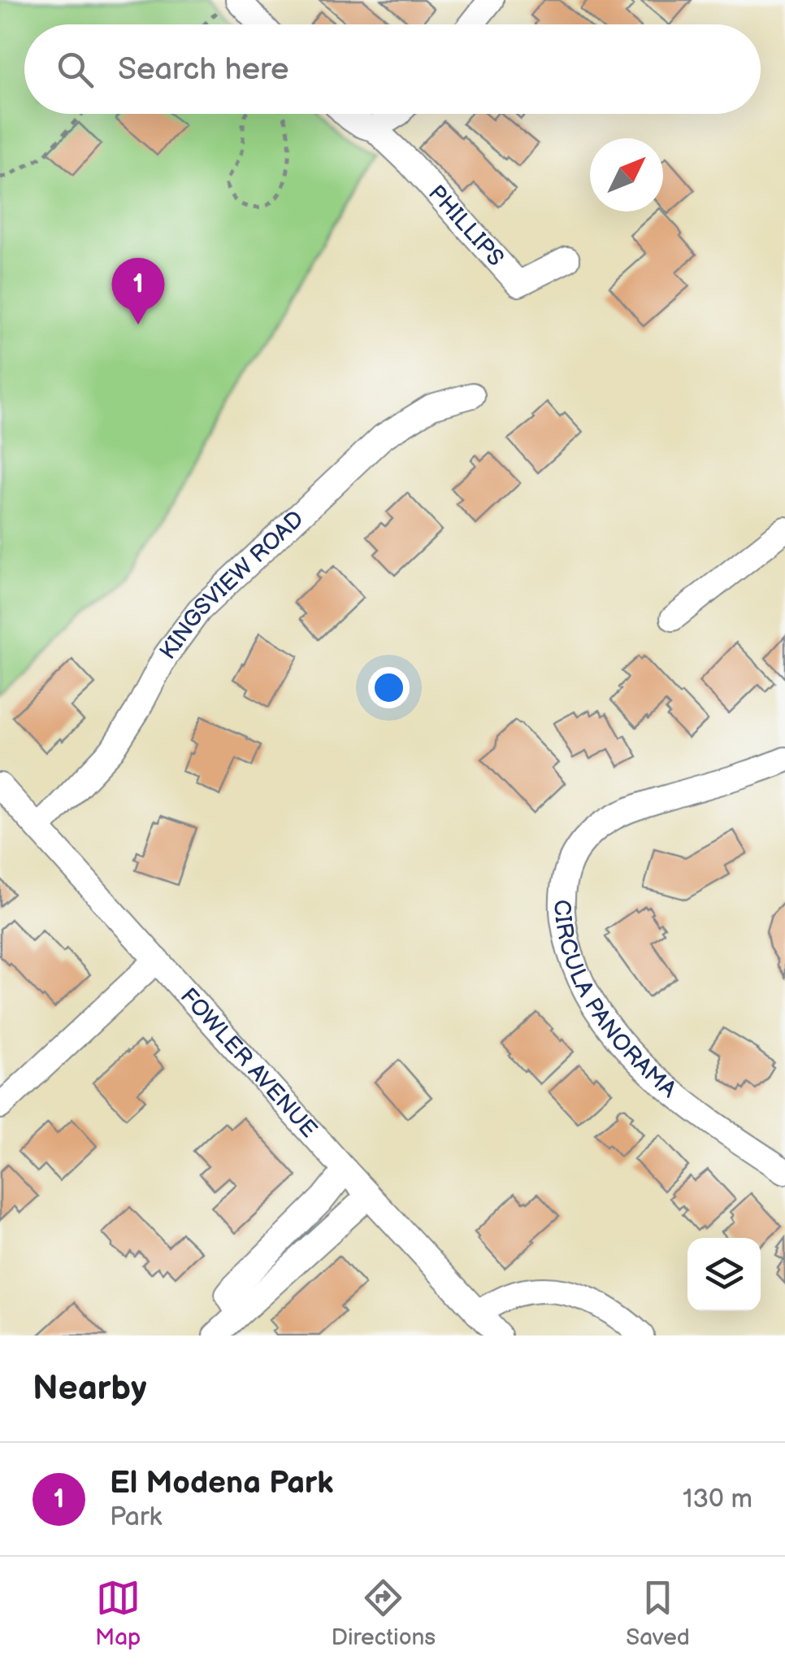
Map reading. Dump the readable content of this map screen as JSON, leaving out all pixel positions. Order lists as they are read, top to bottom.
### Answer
{
  "streets": {
    "street": [
      "PHILLIPS",
      "KINGSVIEW ROAD",
      "CIRCULA PANORAMA",
      "FOWLER AVENUE"
    ]
  },
  "crossings": [
    ["KINGSVIEW ROAD", "FOWLER AVENUE"]
  ],
  "north": "top right",
  "page": {
    "search": "Search here",
    "pins": "1",
    "heading": "Nearby",
    "list": [
      {
        "mark": "1",
        "name": "El Modena Park",
        "note": "Park",
        "value": "130 m"
      }
    ],
    "nav": ["Map", "Directions", "Saved"]
  }
}
